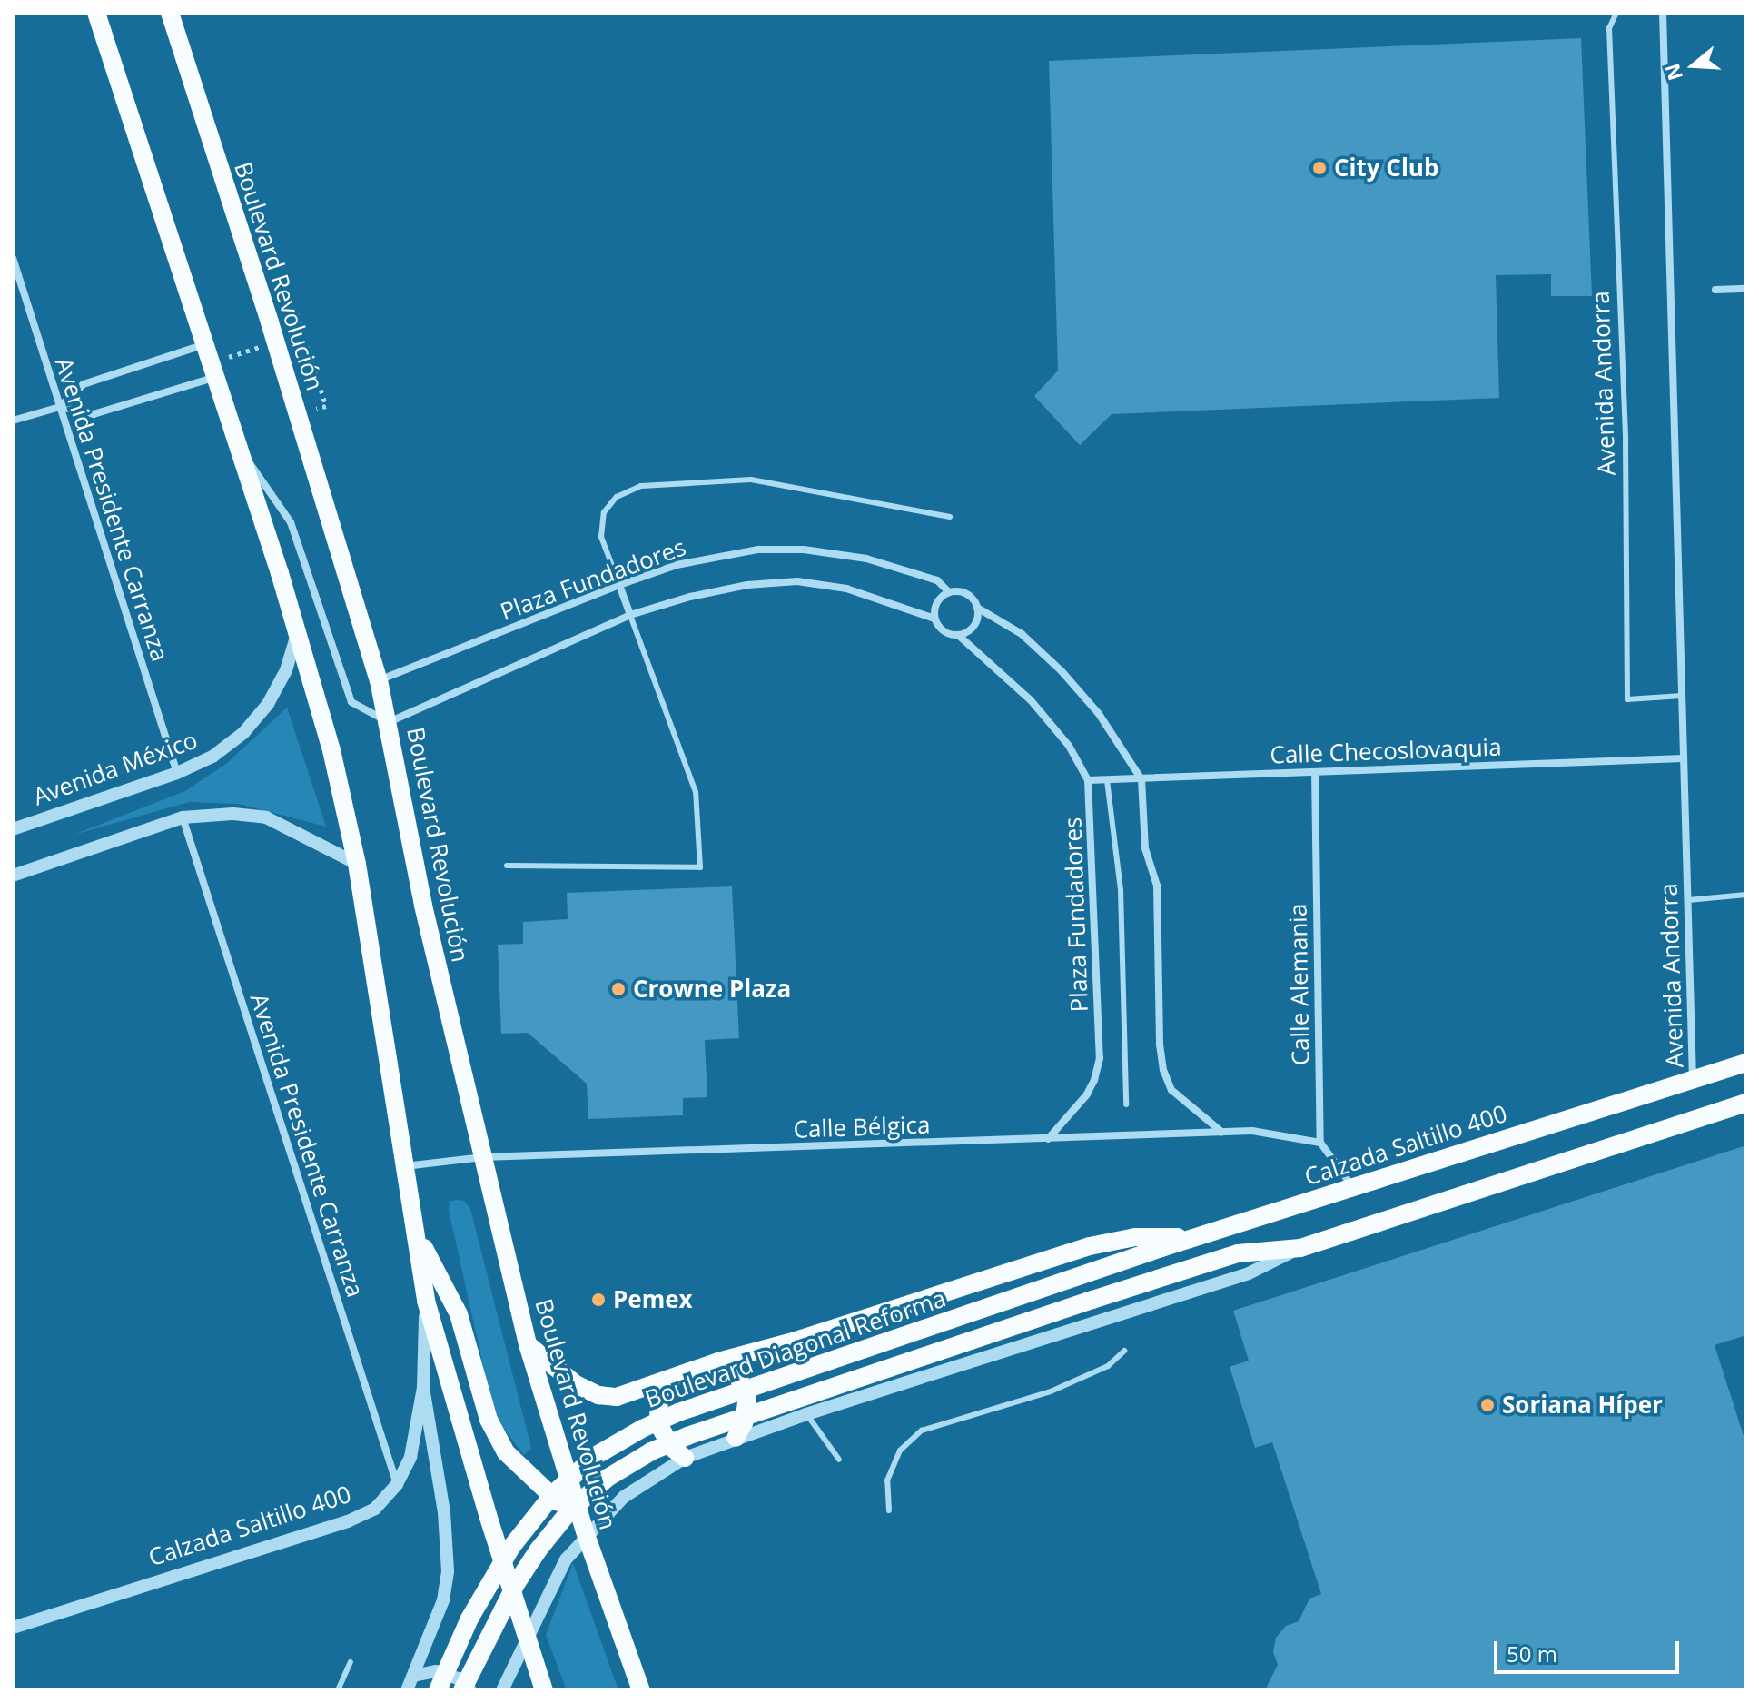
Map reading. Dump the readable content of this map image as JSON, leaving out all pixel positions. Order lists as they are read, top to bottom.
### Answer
{
  "streets": {
    "main road": ["Boulevard Revolución", "Calzada Saltillo 400", "Boulevard Diagonal Reforma"],
    "street": [
      "Avenida Andorra",
      "Avenida Presidente Carranza",
      "Plaza Fundadores",
      "Calle Checoslovaquia",
      "Avenida México",
      "Calle Alemania",
      "Calle Bélgica"
    ]
  },
  "crossings": [
    ["Boulevard Revolución", "Plaza Fundadores"],
    ["Boulevard Revolución", "Calle Bélgica"],
    ["Avenida Andorra", "Calle Checoslovaquia"],
    ["Avenida Andorra", "Calzada Saltillo 400"],
    ["Avenida Presidente Carranza", "Avenida México"],
    ["Avenida Presidente Carranza", "Calzada Saltillo 400"],
    ["Plaza Fundadores", "Calle Checoslovaquia"],
    ["Plaza Fundadores", "Calle Bélgica"],
    ["Calle Checoslovaquia", "Calle Alemania"],
    ["Calle Alemania", "Calle Bélgica"],
    ["Calzada Saltillo 400", "Boulevard Diagonal Reforma"]
  ],
  "places": [
    "City Club",
    "Crowne Plaza",
    "Pemex",
    "Soriana Híper"
  ],
  "scale_bar": "50 m",
  "north": "left"
}
